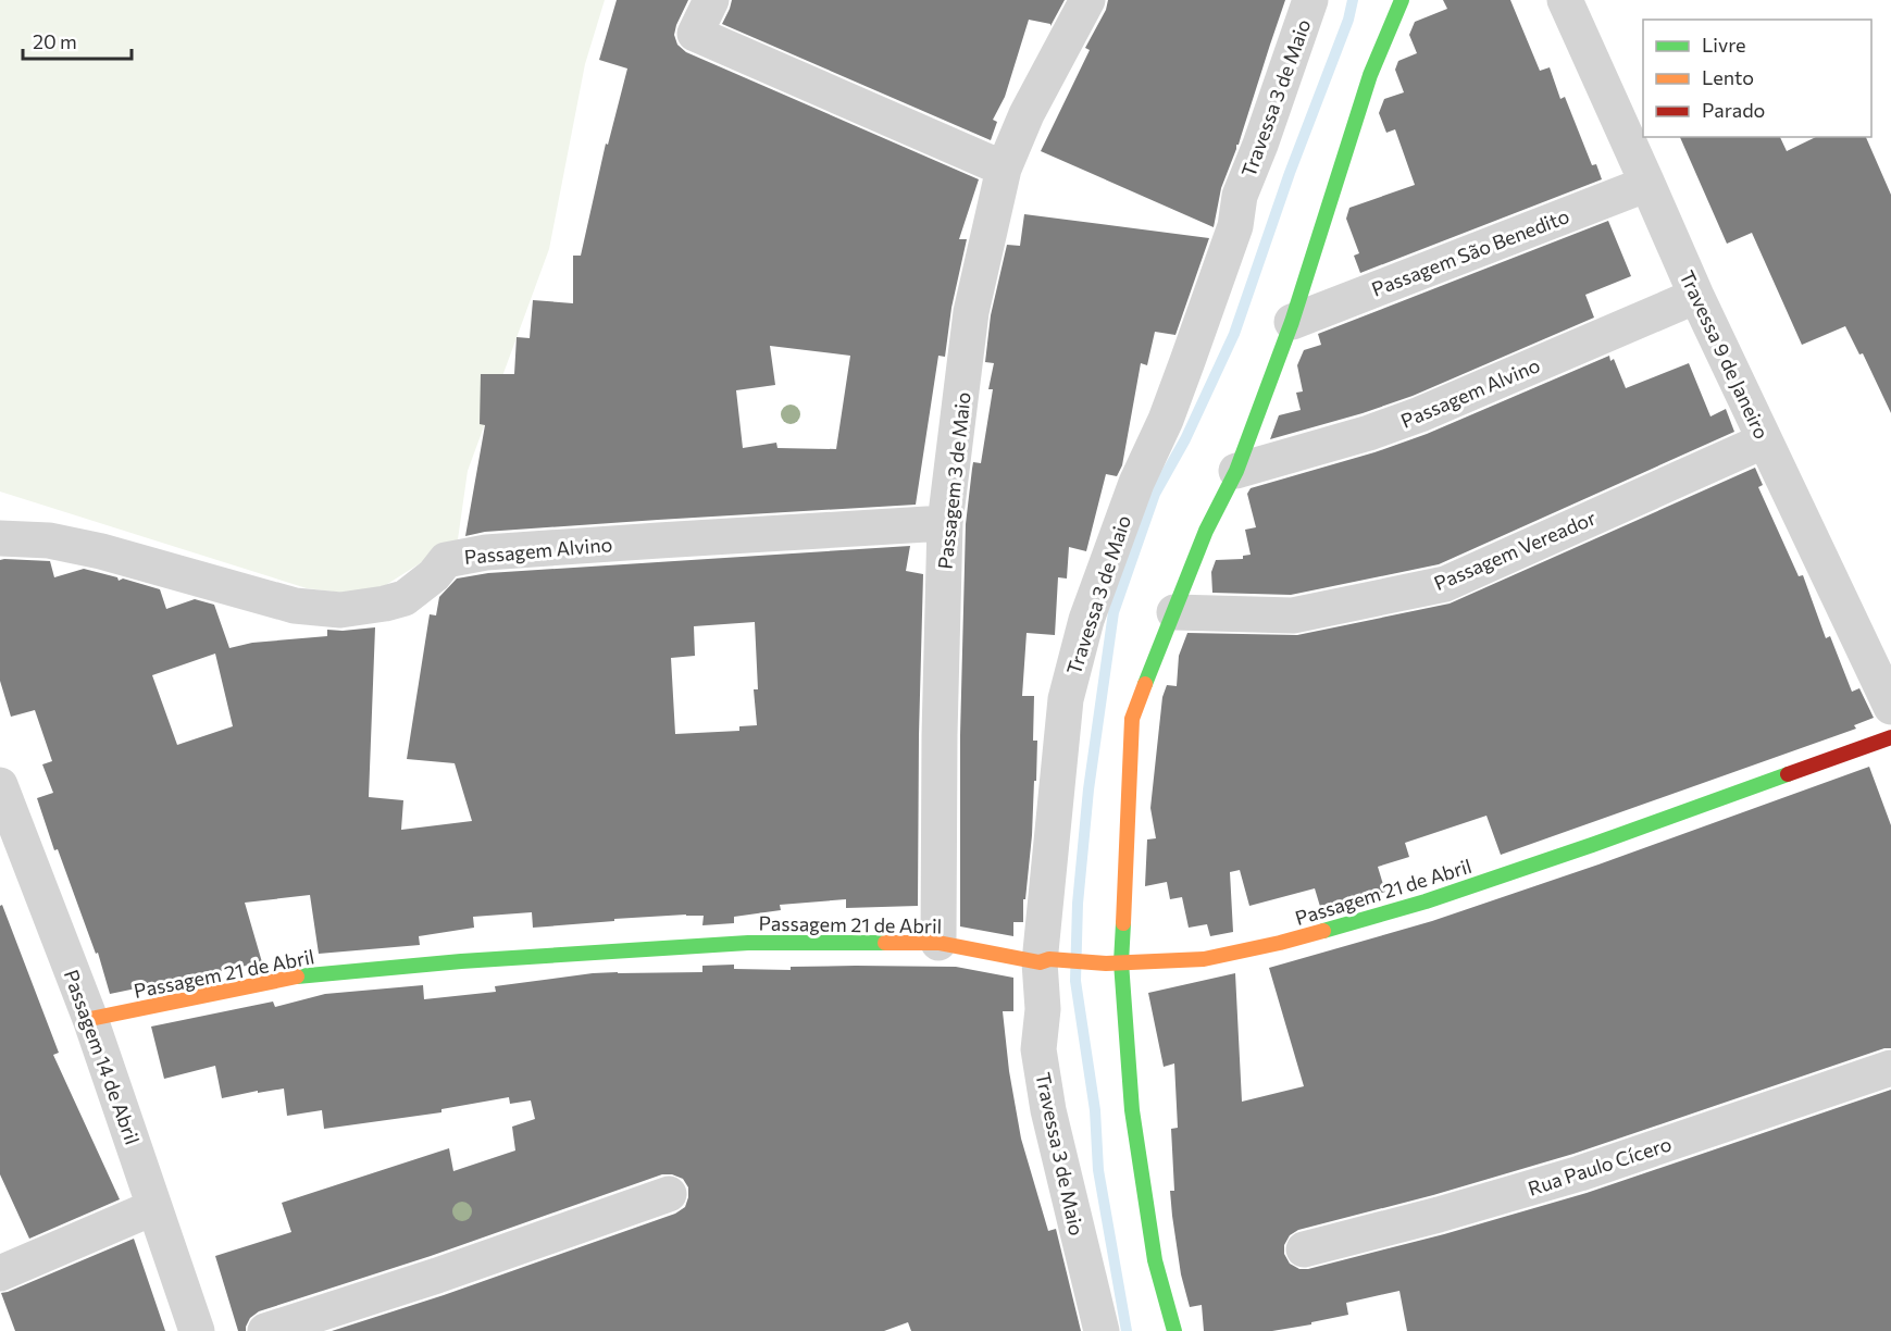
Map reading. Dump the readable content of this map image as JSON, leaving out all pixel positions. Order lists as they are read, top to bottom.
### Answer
{
  "streets": {
    "street": [
      "Travessa 3 de Maio",
      "Passagem São Benedito",
      "Travessa 9 de Janeiro",
      "Passagem Alvino",
      "Passagem 3 de Maio",
      "Passagem Vereador",
      "Passagem 21 de Abril",
      "Passagem 14 de Abril",
      "Rua Paulo Cícero"
    ]
  },
  "crossings": [
    ["Travessa 3 de Maio", "Passagem 21 de Abril"],
    ["Passagem São Benedito", "Travessa 9 de Janeiro"],
    ["Travessa 9 de Janeiro", "Passagem Alvino"],
    ["Travessa 9 de Janeiro", "Passagem Vereador"],
    ["Passagem Alvino", "Passagem 3 de Maio"],
    ["Passagem 3 de Maio", "Passagem 21 de Abril"],
    ["Passagem 21 de Abril", "Passagem 14 de Abril"]
  ],
  "legend": ["Livre", "Lento", "Parado"],
  "scale_bar": "20 m"
}
